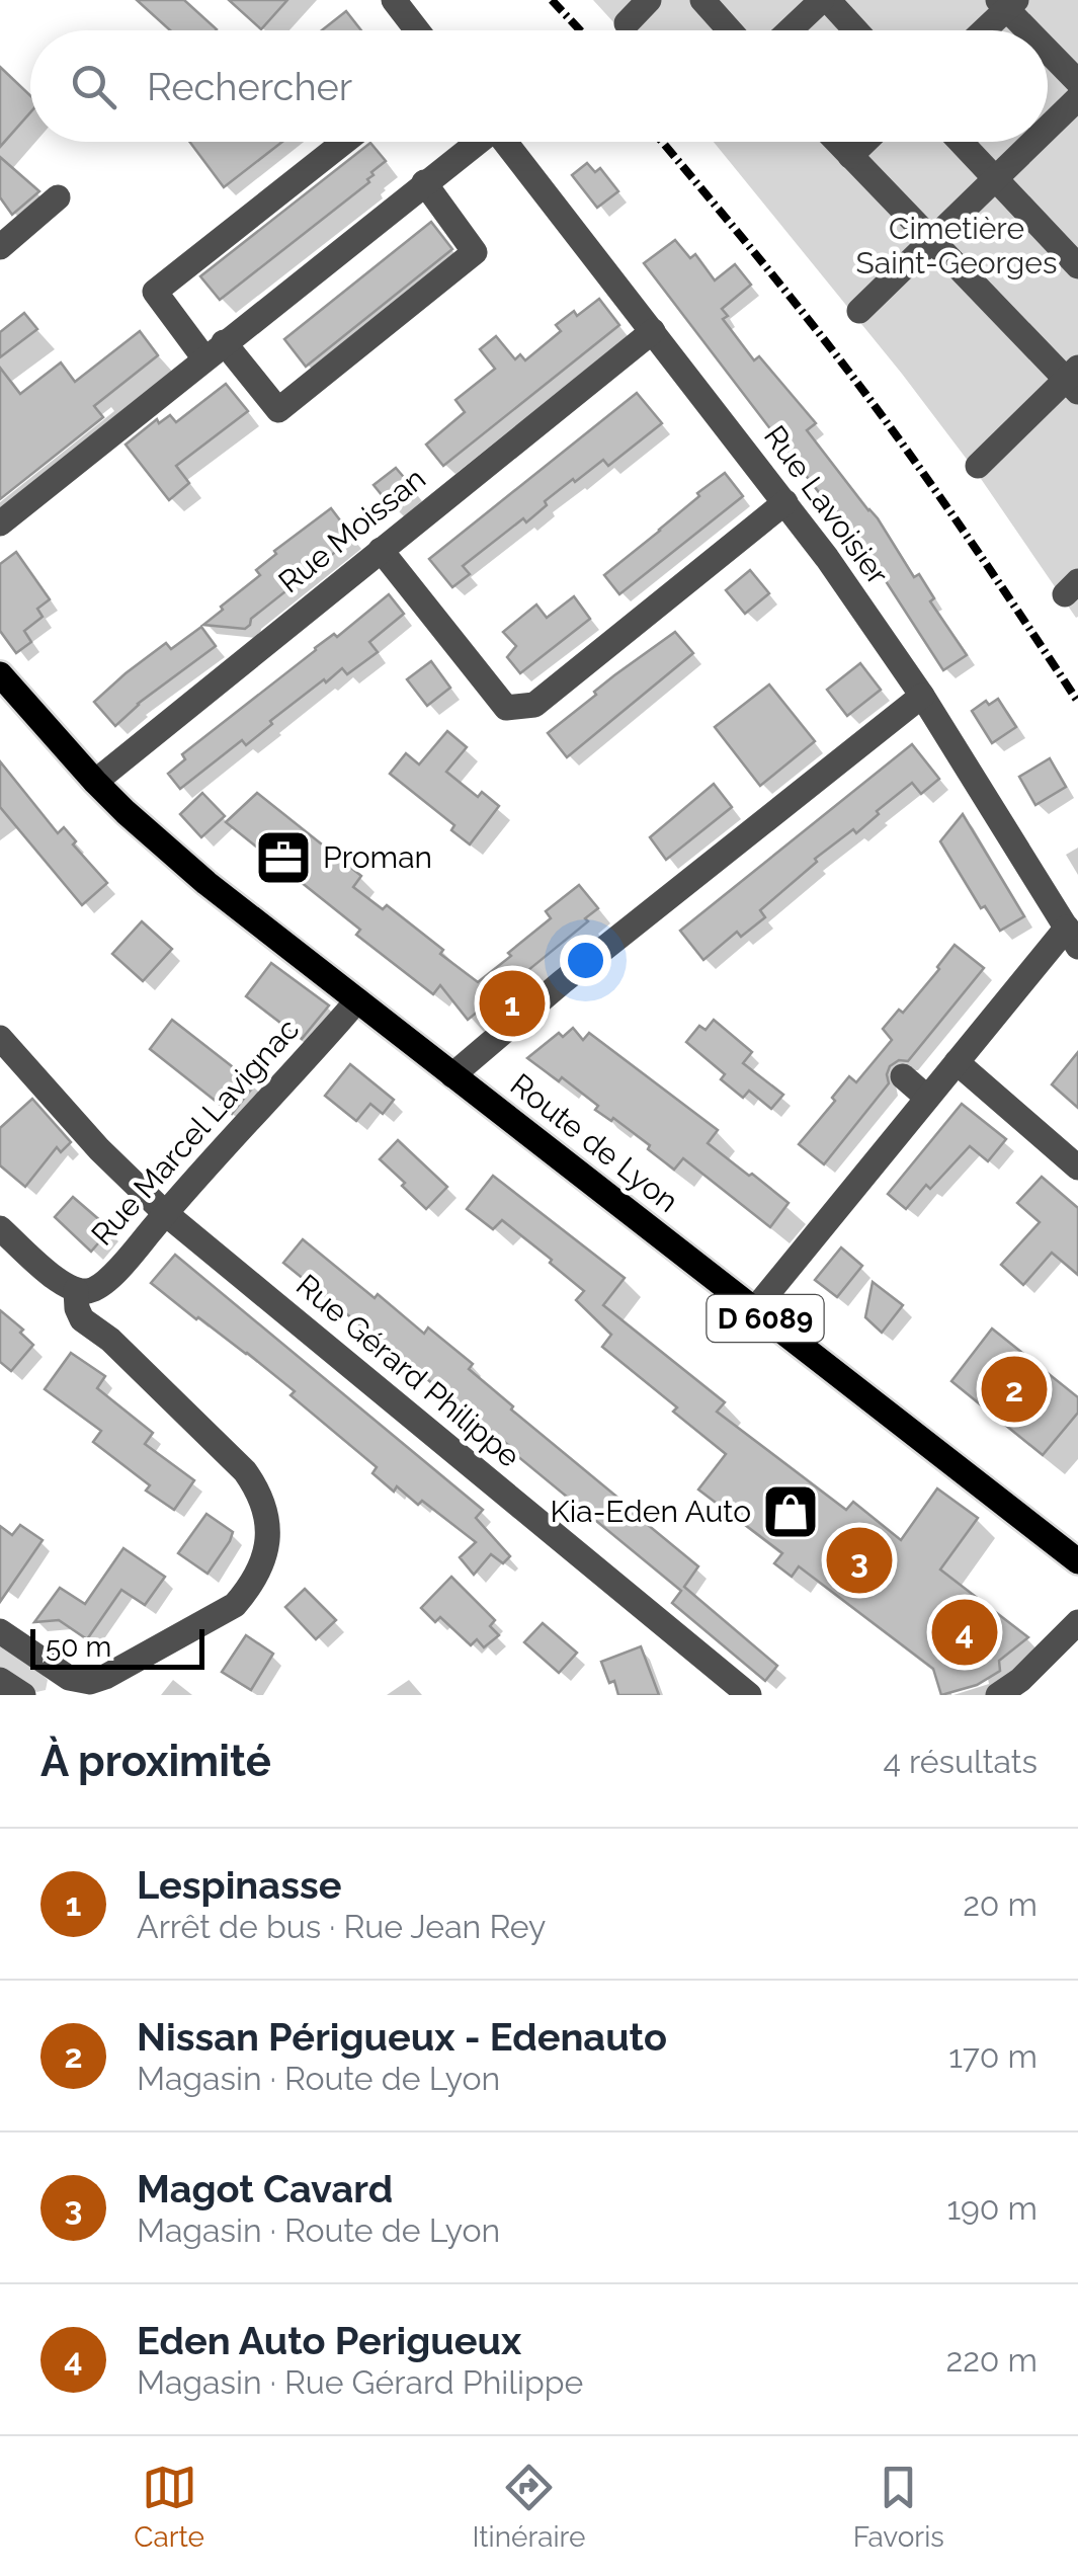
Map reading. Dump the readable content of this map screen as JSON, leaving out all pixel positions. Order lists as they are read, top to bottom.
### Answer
{
  "streets": {
    "main road": ["Route de Lyon", "D 6089"],
    "street": [
      "Rue Lavoisier",
      "Rue Moissan",
      "Rue Marcel Lavignac",
      "Rue Gérard Philippe"
    ]
  },
  "crossings": [
    ["Rue Lavoisier", "Rue Moissan"],
    ["Rue Moissan", "Route de Lyon"],
    ["Rue Marcel Lavignac", "Route de Lyon"],
    ["Rue Marcel Lavignac", "Rue Gérard Philippe"]
  ],
  "parks": ["Cimetière Saint-Georges"],
  "places": {
    "office": ["Proman"],
    "shop": ["Kia-Eden Auto"]
  },
  "scale_bar": "50 m",
  "page": {
    "search": "Rechercher",
    "pins": [
      "1",
      "2",
      "3",
      "4"
    ],
    "scale": "50 m",
    "heading": ["À proximité", "4 résultats"],
    "list": [
      {
        "mark": "1",
        "name": "Lespinasse",
        "note": "Arrêt de bus · Rue Jean Rey",
        "value": "20 m"
      },
      {
        "mark": "2",
        "name": "Nissan Périgueux - Edenauto",
        "note": "Magasin · Route de Lyon",
        "value": "170 m"
      },
      {
        "mark": "3",
        "name": "Magot Cavard",
        "note": "Magasin · Route de Lyon",
        "value": "190 m"
      },
      {
        "mark": "4",
        "name": "Eden Auto Perigueux",
        "note": "Magasin · Rue Gérard Philippe",
        "value": "220 m"
      }
    ],
    "nav": ["Carte", "Itinéraire", "Favoris"]
  }
}
